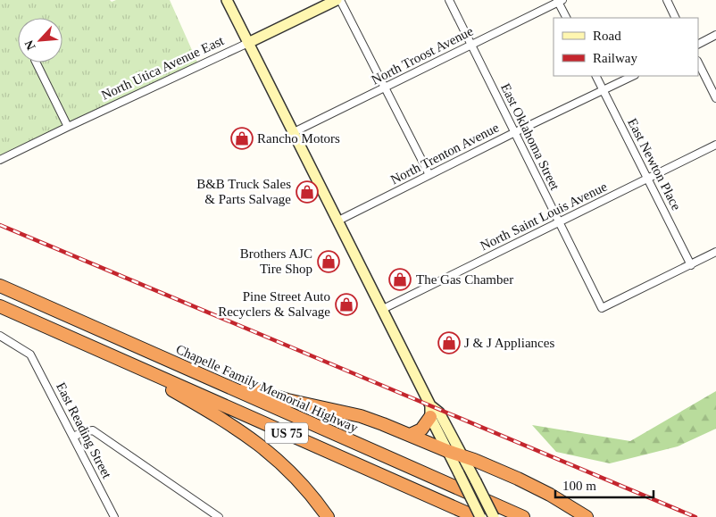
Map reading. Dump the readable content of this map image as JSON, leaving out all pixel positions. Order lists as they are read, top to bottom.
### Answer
{
  "streets": {
    "highway": ["Chapelle Family Memorial Highway", "US 75"],
    "main road": ["North Utica Avenue East"],
    "street": [
      "North Troost Avenue",
      "East Oklahoma Street",
      "North Trenton Avenue",
      "East Newton Place",
      "North Saint Louis Avenue",
      "East Reading Street"
    ]
  },
  "crossings": [
    ["North Troost Avenue", "East Oklahoma Street"],
    ["East Oklahoma Street", "North Trenton Avenue"],
    ["East Oklahoma Street", "East Newton Place"],
    ["East Oklahoma Street", "North Saint Louis Avenue"],
    ["North Trenton Avenue", "East Newton Place"],
    ["East Newton Place", "North Saint Louis Avenue"]
  ],
  "places": {
    "shop": [
      "Rancho Motors",
      "B&B Truck Sales & Parts Salvage",
      "Brothers AJC Tire Shop",
      "The Gas Chamber",
      "Pine Street Auto Recyclers & Salvage",
      "J & J Appliances"
    ]
  },
  "legend": ["Road", "Railway"],
  "scale_bar": "100 m",
  "north": "bottom left"
}
